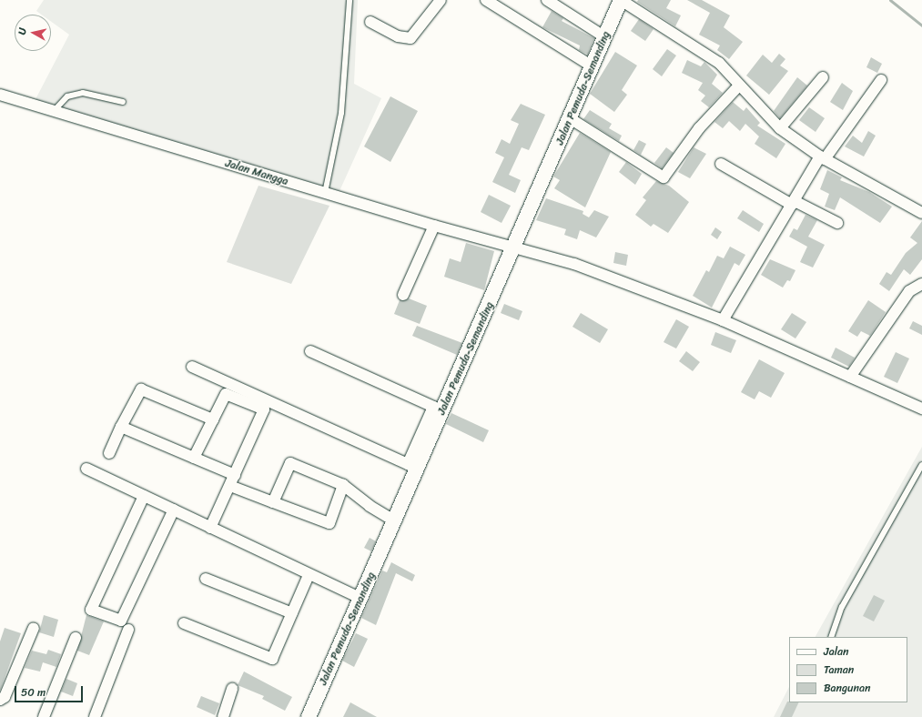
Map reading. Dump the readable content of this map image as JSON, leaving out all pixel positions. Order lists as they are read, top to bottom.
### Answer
{
  "streets": {
    "main road": ["Jalan Pemuda-Semanding"],
    "street": ["Jalan Mangga"]
  },
  "crossings": [
    ["Jalan Pemuda-Semanding", "Jalan Mangga"]
  ],
  "legend": ["Jalan", "Taman", "Bangunan"],
  "scale_bar": "50 m",
  "north": "left"
}
